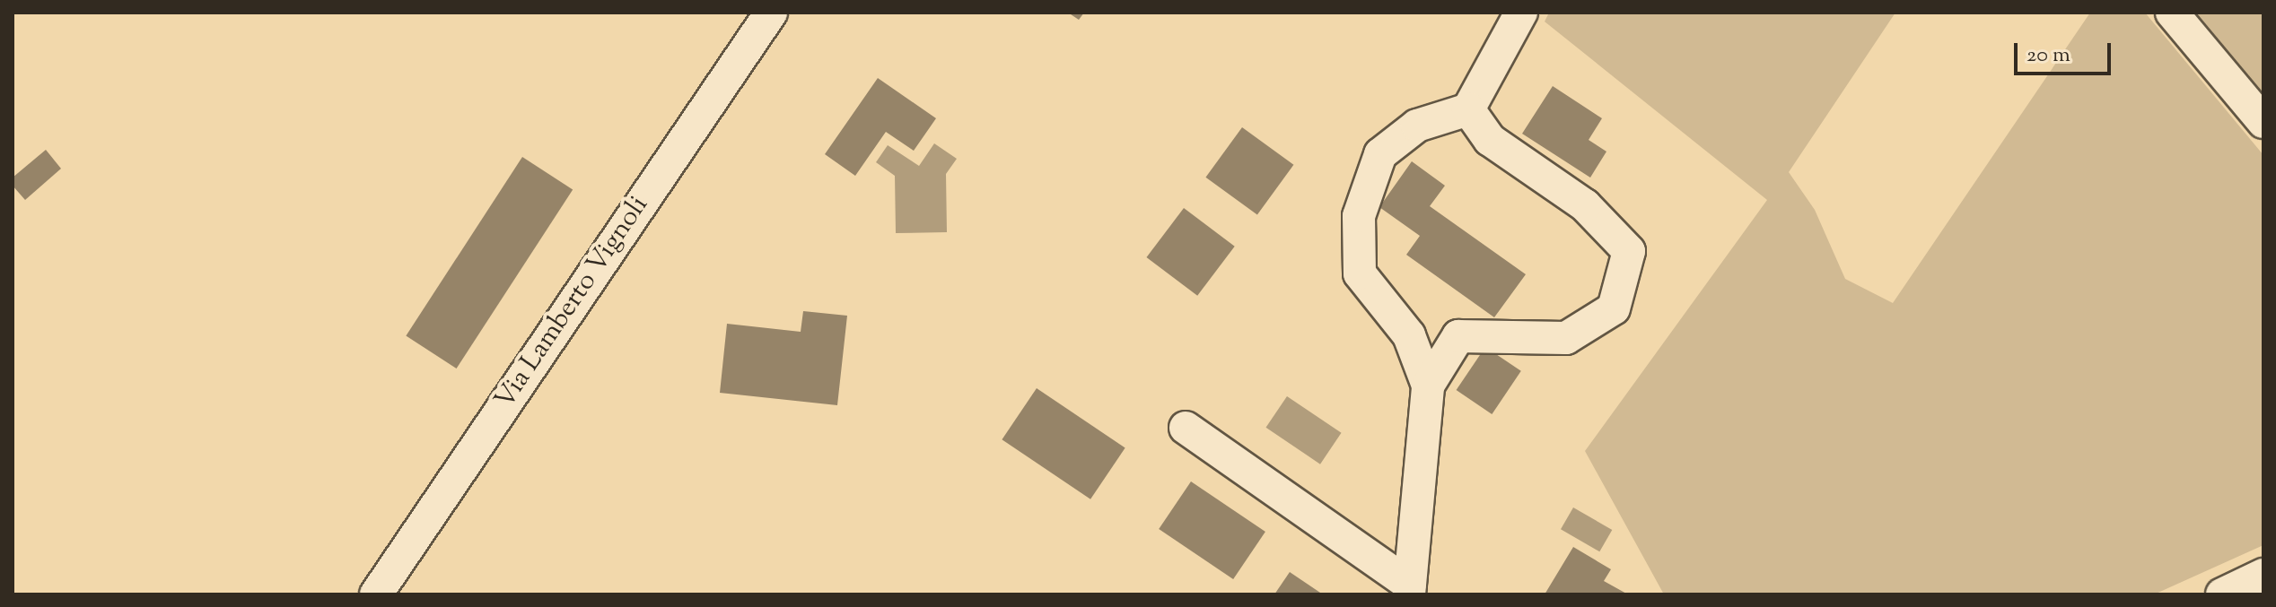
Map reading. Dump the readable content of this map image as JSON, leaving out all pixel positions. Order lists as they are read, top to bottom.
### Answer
{
  "streets": {
    "street": ["Via Lamberto Vignoli"]
  },
  "scale_bar": "20 m"
}
